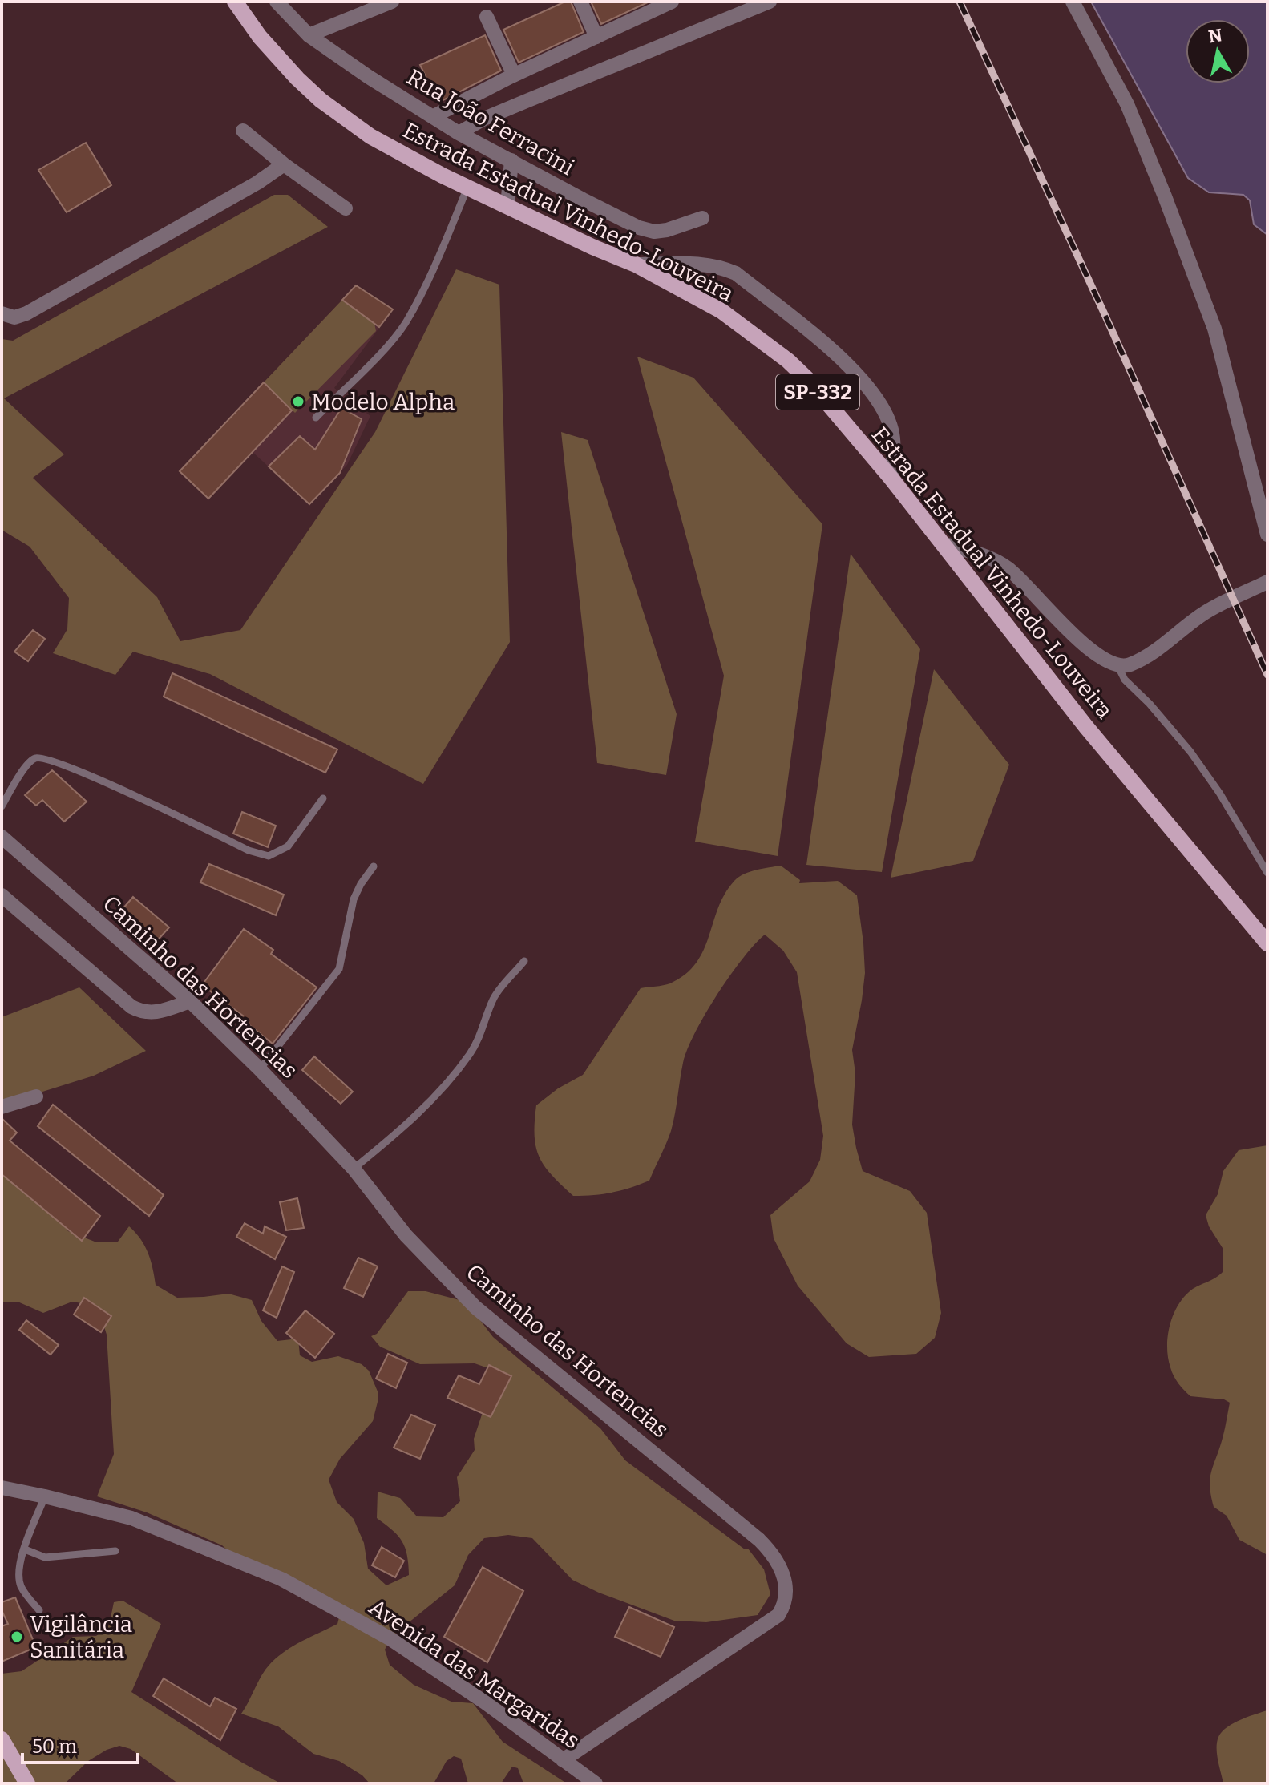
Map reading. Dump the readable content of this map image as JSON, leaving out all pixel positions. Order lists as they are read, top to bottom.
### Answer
{
  "streets": {
    "main road": ["Estrada Estadual Vinhedo-Louveira", "SP-332"],
    "street": ["Rua João Ferracini", "Caminho das Hortencias", "Avenida das Margaridas"]
  },
  "crossings": [
    ["Caminho das Hortencias", "Avenida das Margaridas"]
  ],
  "places": ["Modelo Alpha", "Vigilância Sanitária"],
  "scale_bar": "50 m",
  "north": "top"
}
